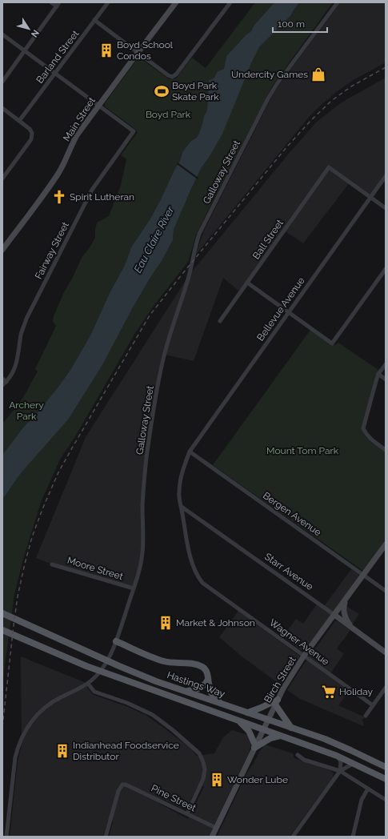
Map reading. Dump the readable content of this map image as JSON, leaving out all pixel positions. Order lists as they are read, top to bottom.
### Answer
{
  "streets": {
    "main road": ["Hastings Way"],
    "street": [
      "Barland Street",
      "Main Street",
      "Galloway Street",
      "Ball Street",
      "Fairway Street",
      "Bellevue Avenue",
      "Bergen Avenue",
      "Moore Street",
      "Starr Avenue",
      "Wagner Avenue",
      "Birch Street",
      "Pine Street"
    ]
  },
  "crossings": [
    ["Main Street", "Fairway Street"],
    ["Galloway Street", "Moore Street"],
    ["Ball Street", "Bellevue Avenue"],
    ["Bellevue Avenue", "Bergen Avenue"],
    ["Bellevue Avenue", "Wagner Avenue"],
    ["Bergen Avenue", "Wagner Avenue"],
    ["Bergen Avenue", "Birch Street"],
    ["Starr Avenue", "Wagner Avenue"],
    ["Starr Avenue", "Birch Street"],
    ["Wagner Avenue", "Birch Street"],
    ["Birch Street", "Hastings Way"],
    ["Birch Street", "Pine Street"]
  ],
  "water": ["Eau Claire River"],
  "parks": ["Boyd Park", "Archery Park", "Mount Tom Park"],
  "places": {
    "building": [
      "Boyd School Condos",
      "Market & Johnson",
      "Indianhead Foodservice Distributor",
      "Wonder Lube"
    ],
    "shop": ["Undercity Games"],
    "sports": ["Boyd Park Skate Park"],
    "church": ["Spirit Lutheran"],
    "supermarket": ["Holiday"]
  },
  "scale_bar": "100 m",
  "north": "bottom right"
}
